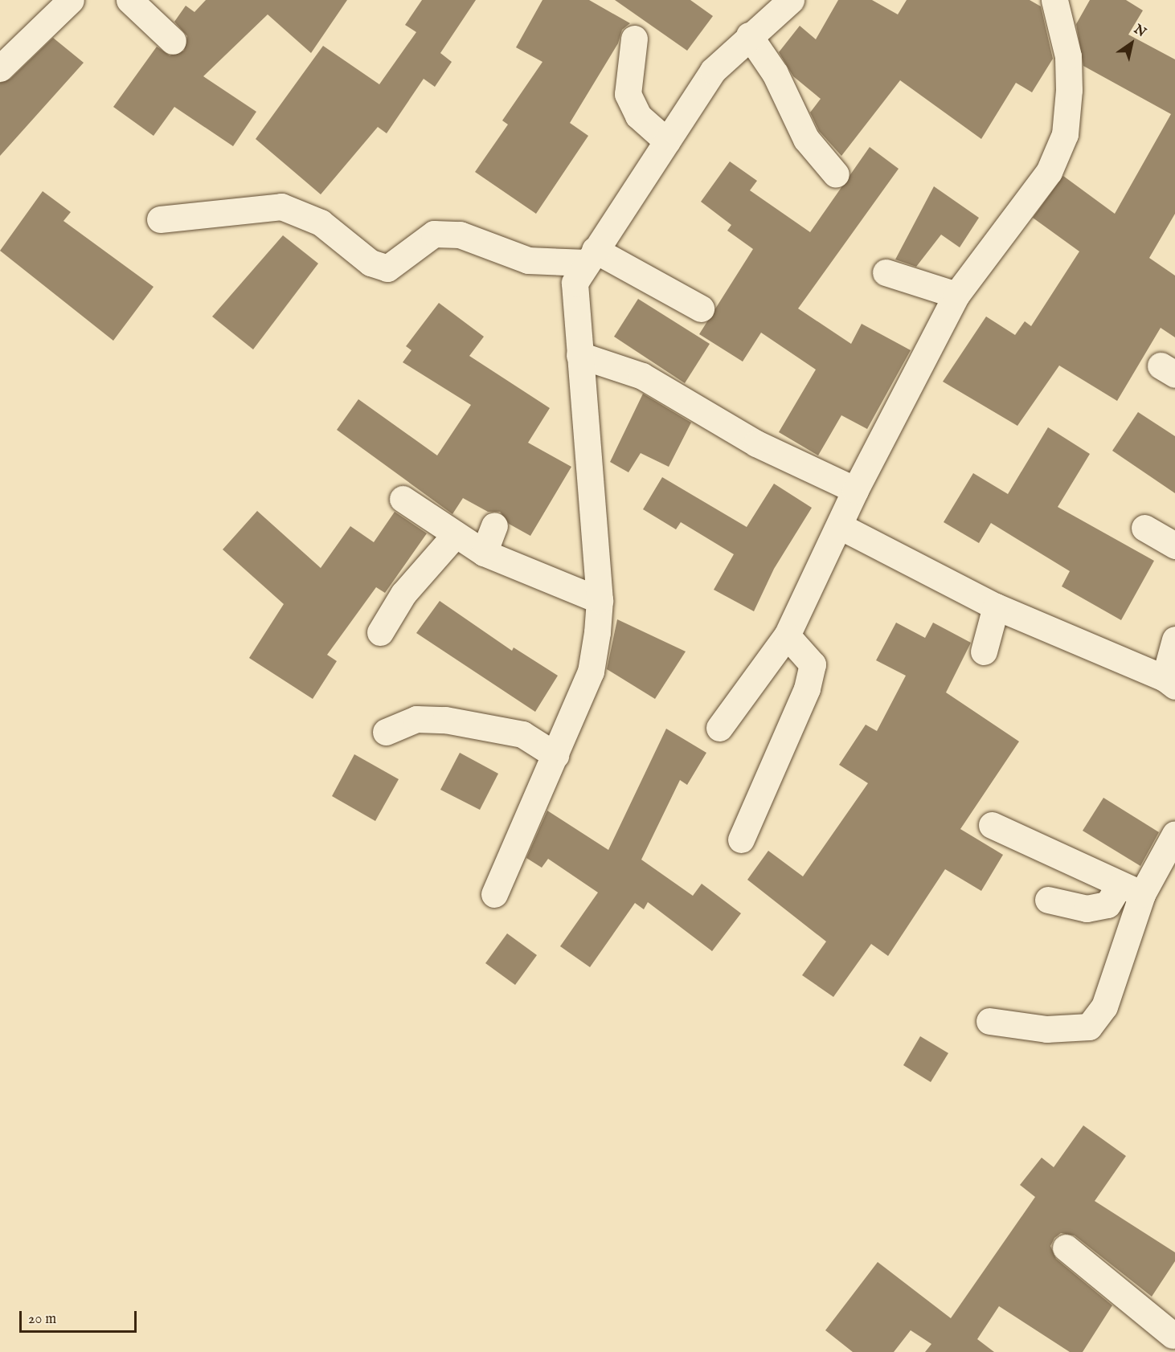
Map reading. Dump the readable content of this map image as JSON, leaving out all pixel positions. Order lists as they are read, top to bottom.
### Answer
{
  "scale_bar": "20 m",
  "north": "top right"
}
